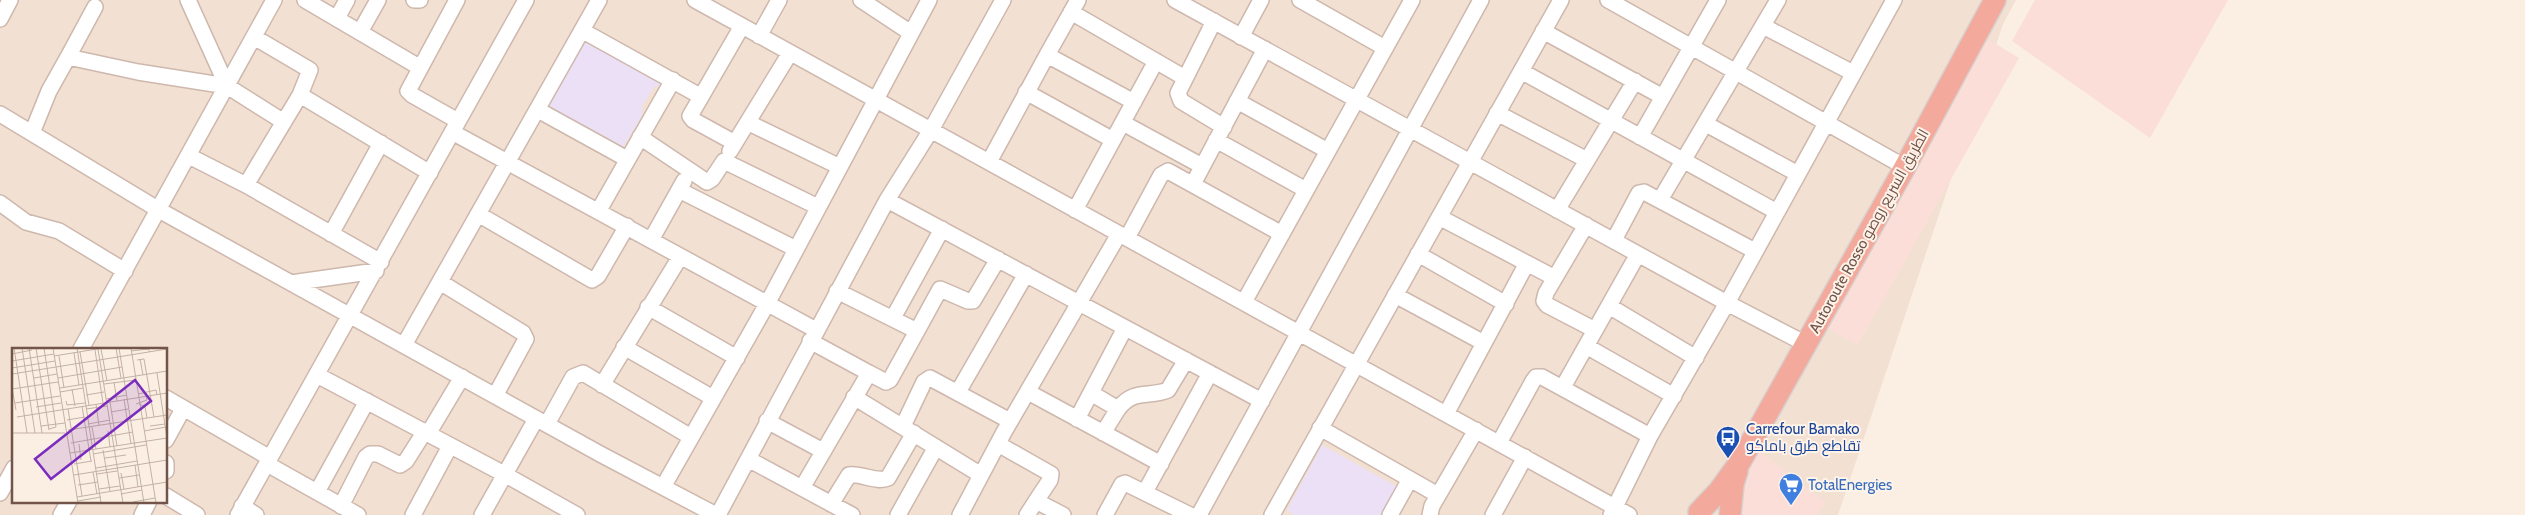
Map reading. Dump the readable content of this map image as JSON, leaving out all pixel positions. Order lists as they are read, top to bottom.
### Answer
{
  "streets": {
    "highway": ["Autoroute Rosso الطريق السريع روصو"]
  },
  "places": {
    "bus stop": ["Carrefour Bamako تقاطع طرق باماكو"],
    "supermarket": ["TotalEnergies"]
  }
}
